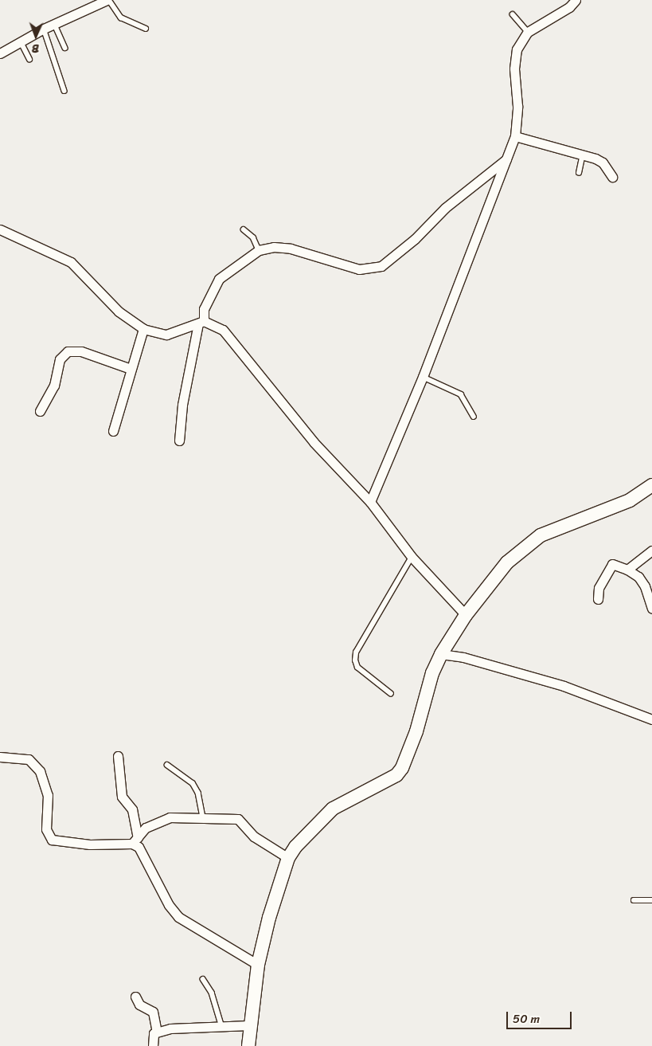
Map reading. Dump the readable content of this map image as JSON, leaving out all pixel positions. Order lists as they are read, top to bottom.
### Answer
{
  "scale_bar": "50 m",
  "north": "bottom"
}
